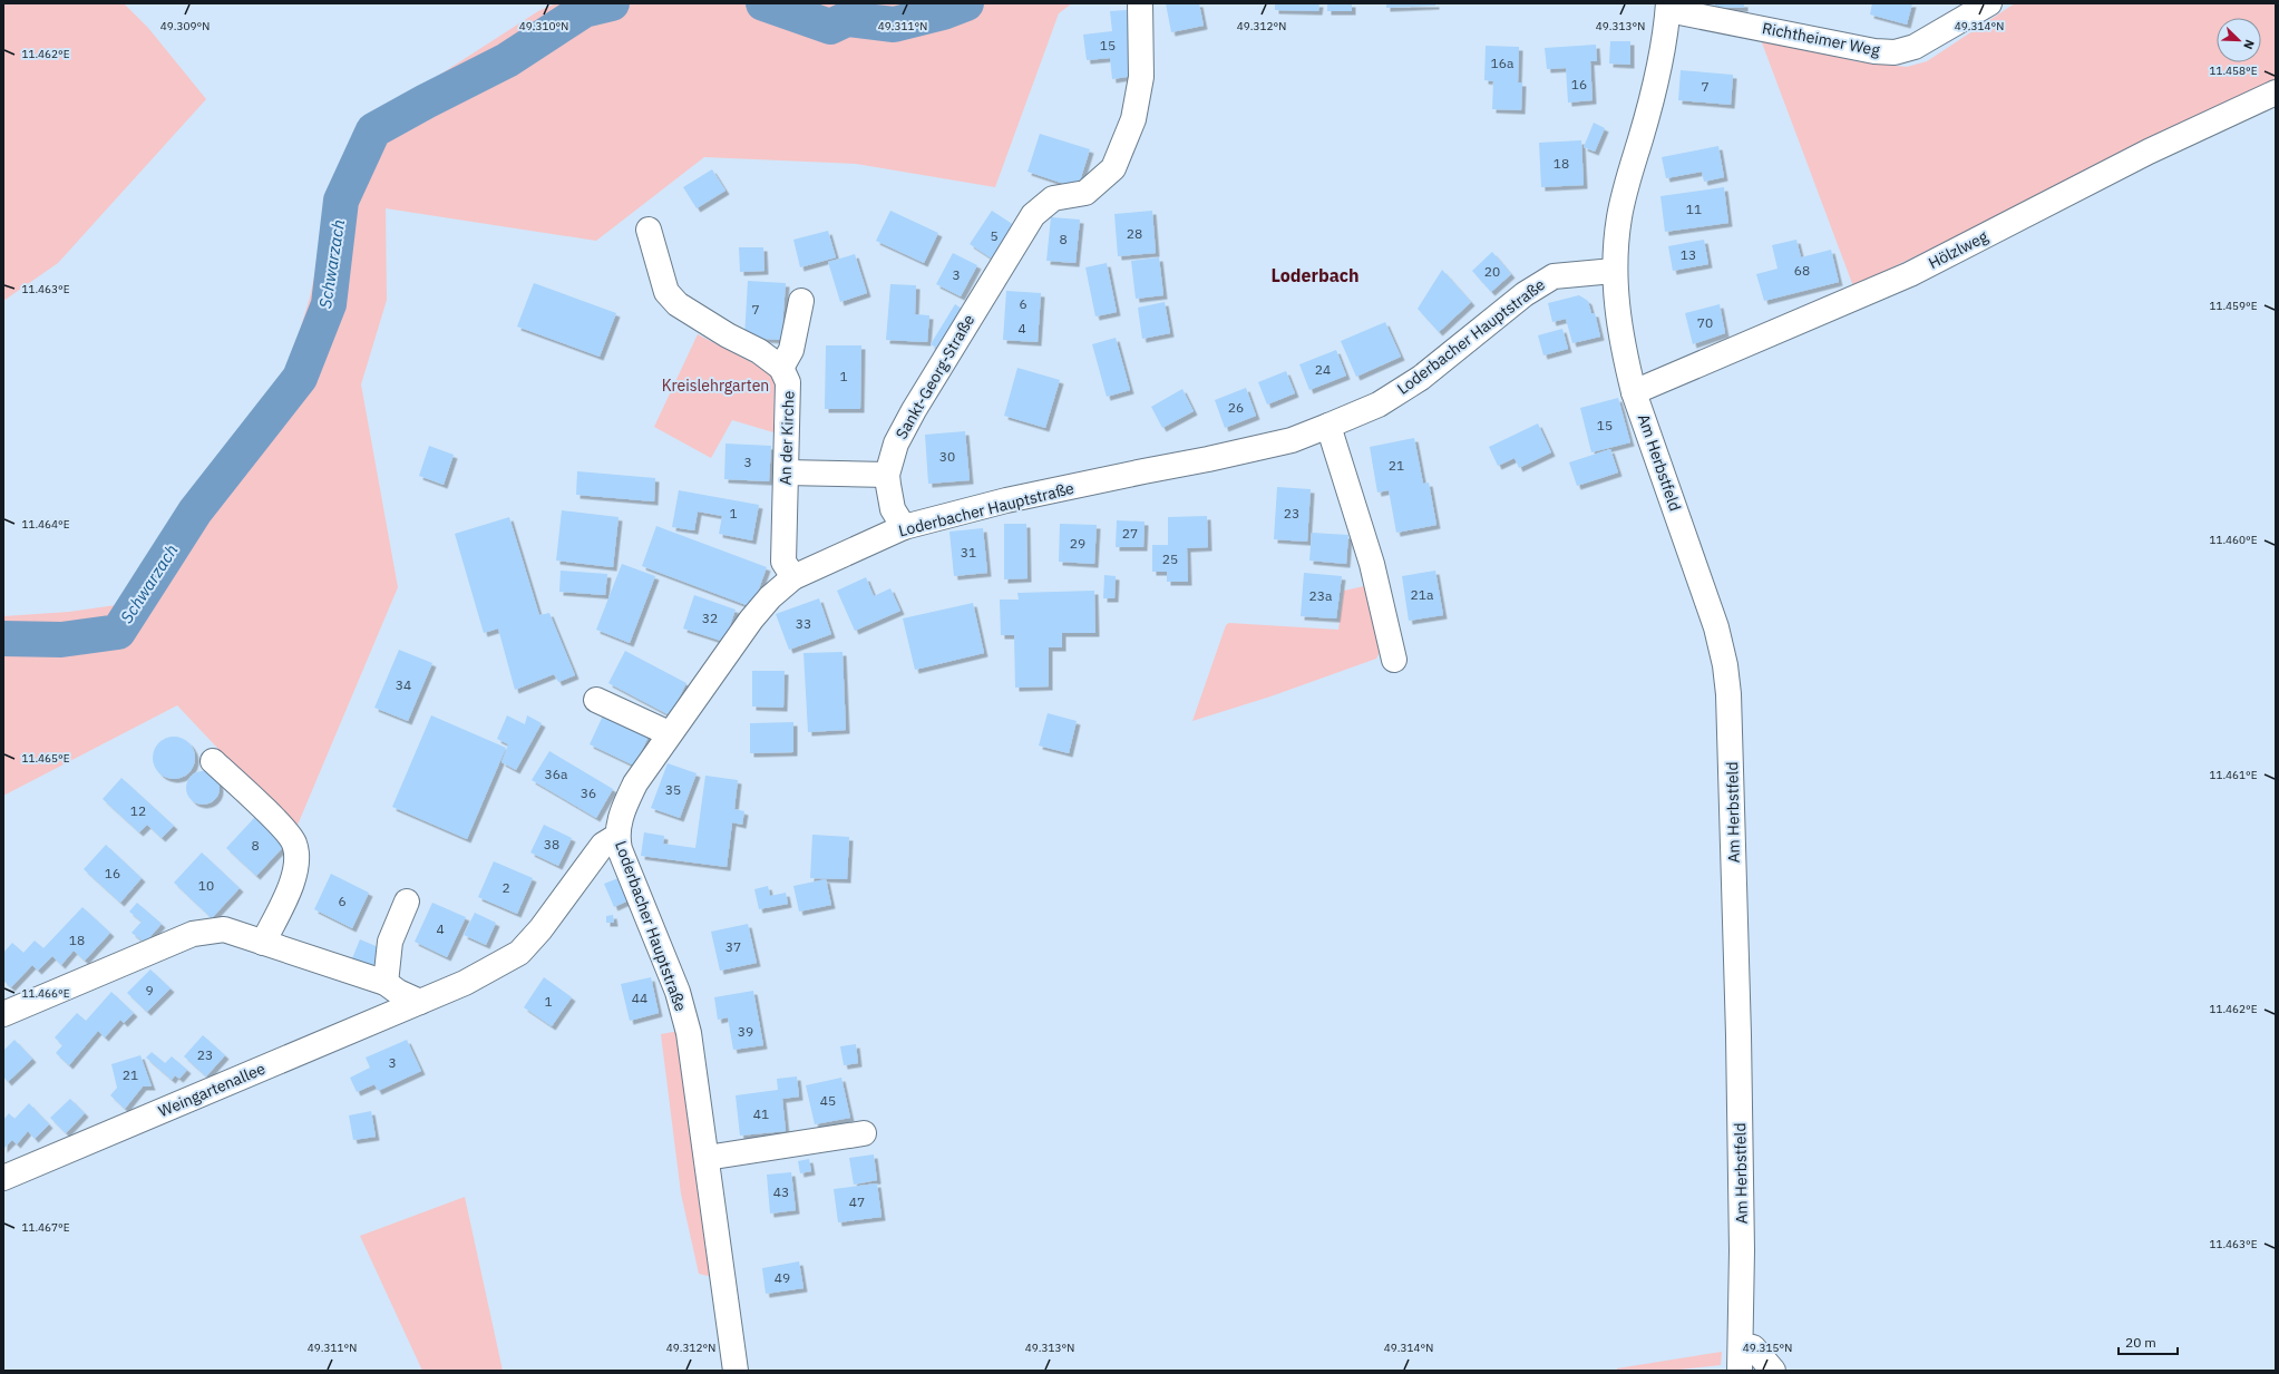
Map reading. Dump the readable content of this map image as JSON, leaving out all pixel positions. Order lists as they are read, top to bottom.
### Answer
{
  "streets": {
    "street": [
      "Richtheimer Weg",
      "Hölzlweg",
      "Loderbacher Hauptstraße",
      "Sankt-Georg-Straße",
      "An der Kirche",
      "Am Herbstfeld",
      "Weingartenallee"
    ]
  },
  "crossings": [
    ["Hölzlweg", "Am Herbstfeld"],
    ["Loderbacher Hauptstraße", "Sankt-Georg-Straße"],
    ["Loderbacher Hauptstraße", "An der Kirche"],
    ["Loderbacher Hauptstraße", "Am Herbstfeld"],
    ["Loderbacher Hauptstraße", "Weingartenallee"]
  ],
  "districts": ["Loderbach"],
  "water": ["Schwarzach"],
  "parks": ["Kreislehrgarten"],
  "house_numbers": [
    "15",
    "16a",
    "16",
    "7",
    "18",
    "11",
    "28",
    "5",
    "8",
    "13",
    "68",
    "20",
    "3",
    "6",
    "7",
    "70",
    "4",
    "24",
    "1",
    "26",
    "15",
    "30",
    "3",
    "21",
    "1",
    "23",
    "27",
    "29",
    "31",
    "25",
    "21a",
    "23a",
    "32",
    "33",
    "34",
    "36a",
    "35",
    "36",
    "12",
    "38",
    "8",
    "16",
    "10",
    "2",
    "6",
    "4",
    "18",
    "37",
    "9",
    "44",
    "1",
    "39",
    "23",
    "3",
    "21",
    "45",
    "41",
    "43",
    "47",
    "49"
  ],
  "scale_bar": "20 m",
  "north": "bottom right",
  "coordinates": [
    "49.309°N",
    "49.310°N",
    "49.311°N",
    "49.312°N",
    "49.313°N",
    "49.314°N",
    "11.462°E",
    "11.458°E",
    "11.463°E",
    "11.459°E",
    "11.464°E",
    "11.460°E",
    "11.465°E",
    "11.461°E",
    "11.466°E",
    "11.467°E",
    "49.315°N"
  ]
}
